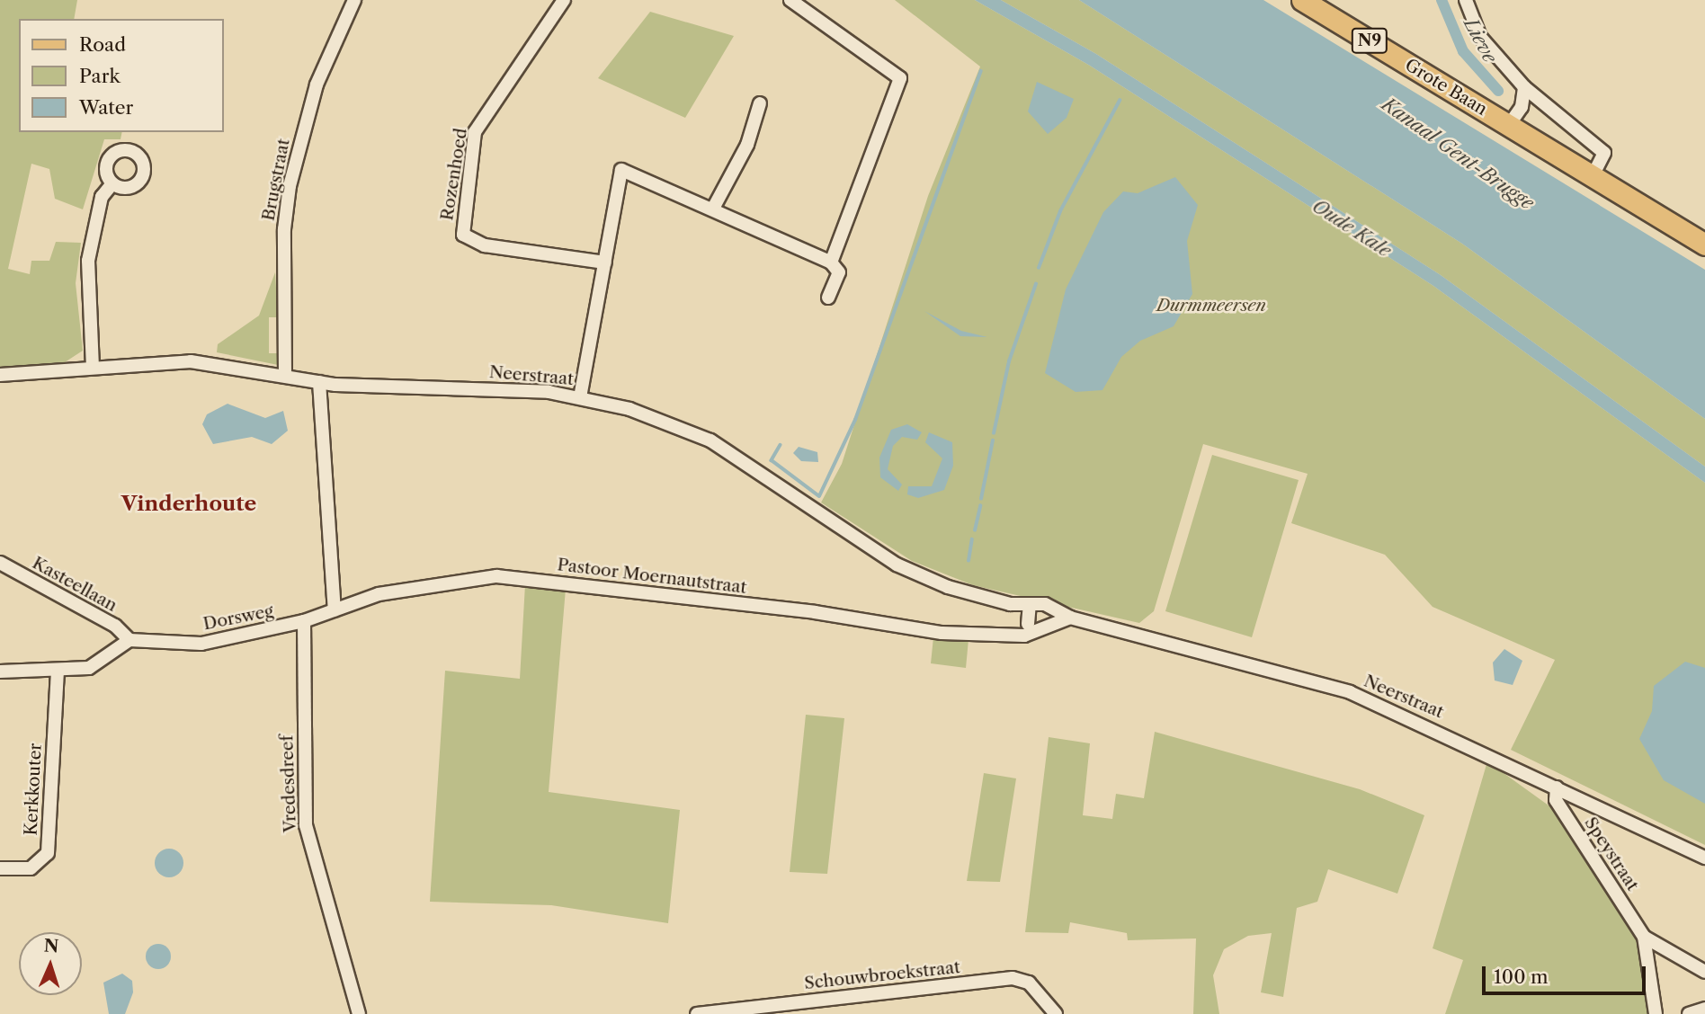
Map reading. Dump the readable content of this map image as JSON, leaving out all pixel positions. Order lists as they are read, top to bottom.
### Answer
{
  "streets": {
    "main road": ["N9", "Grote Baan"],
    "street": [
      "Rozenhoed",
      "Brugstraat",
      "Neerstraat",
      "Pastoor Moernautstraat",
      "Kasteellaan",
      "Dorsweg",
      "Vredesdreef",
      "Kerkkouter",
      "Speystraat",
      "Schouwbroekstraat"
    ]
  },
  "crossings": [
    ["N9", "Grote Baan"],
    ["Brugstraat", "Neerstraat"],
    ["Neerstraat", "Pastoor Moernautstraat"],
    ["Neerstraat", "Speystraat"],
    ["Pastoor Moernautstraat", "Dorsweg"],
    ["Pastoor Moernautstraat", "Vredesdreef"],
    ["Kasteellaan", "Dorsweg"],
    ["Dorsweg", "Vredesdreef"]
  ],
  "districts": ["Vinderhoute"],
  "water": ["Lieve", "Kanaal Gent-Brugge", "Oude Kale"],
  "parks": ["Durmmeersen"],
  "legend": ["Road", "Park", "Water"],
  "scale_bar": "100 m",
  "north": "top"
}
